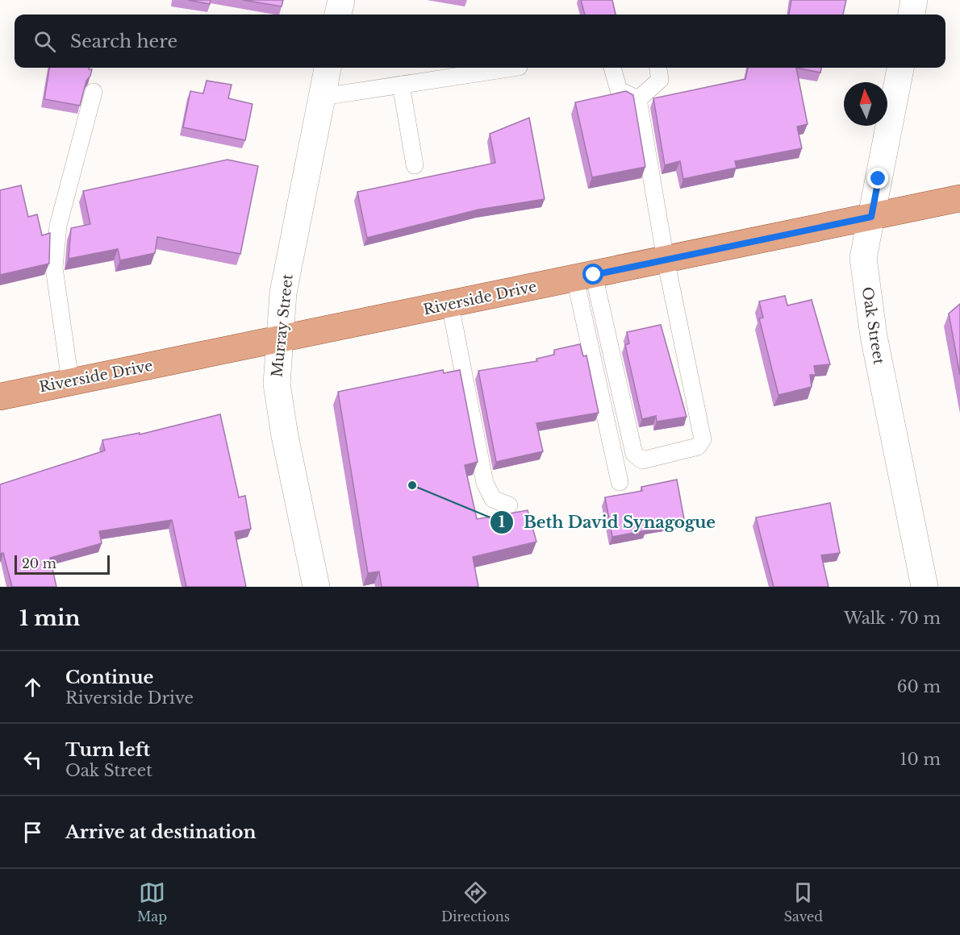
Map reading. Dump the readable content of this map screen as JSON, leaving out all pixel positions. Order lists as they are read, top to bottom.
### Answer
{
  "streets": {
    "main road": ["Riverside Drive"],
    "street": ["Murray Street", "Oak Street"]
  },
  "crossings": [
    ["Riverside Drive", "Murray Street"],
    ["Riverside Drive", "Oak Street"]
  ],
  "places": ["Beth David Synagogue"],
  "scale_bar": "20 m",
  "north": "top",
  "page": {
    "search": "Search here",
    "scale": "20 m",
    "heading": ["1 min", "Walk · 70 m"],
    "list": [
      ["Continue", "Riverside Drive", "60 m"],
      ["Turn left", "Oak Street", "10 m"],
      "Arrive at destination"
    ],
    "nav": ["Map", "Directions", "Saved"]
  }
}
